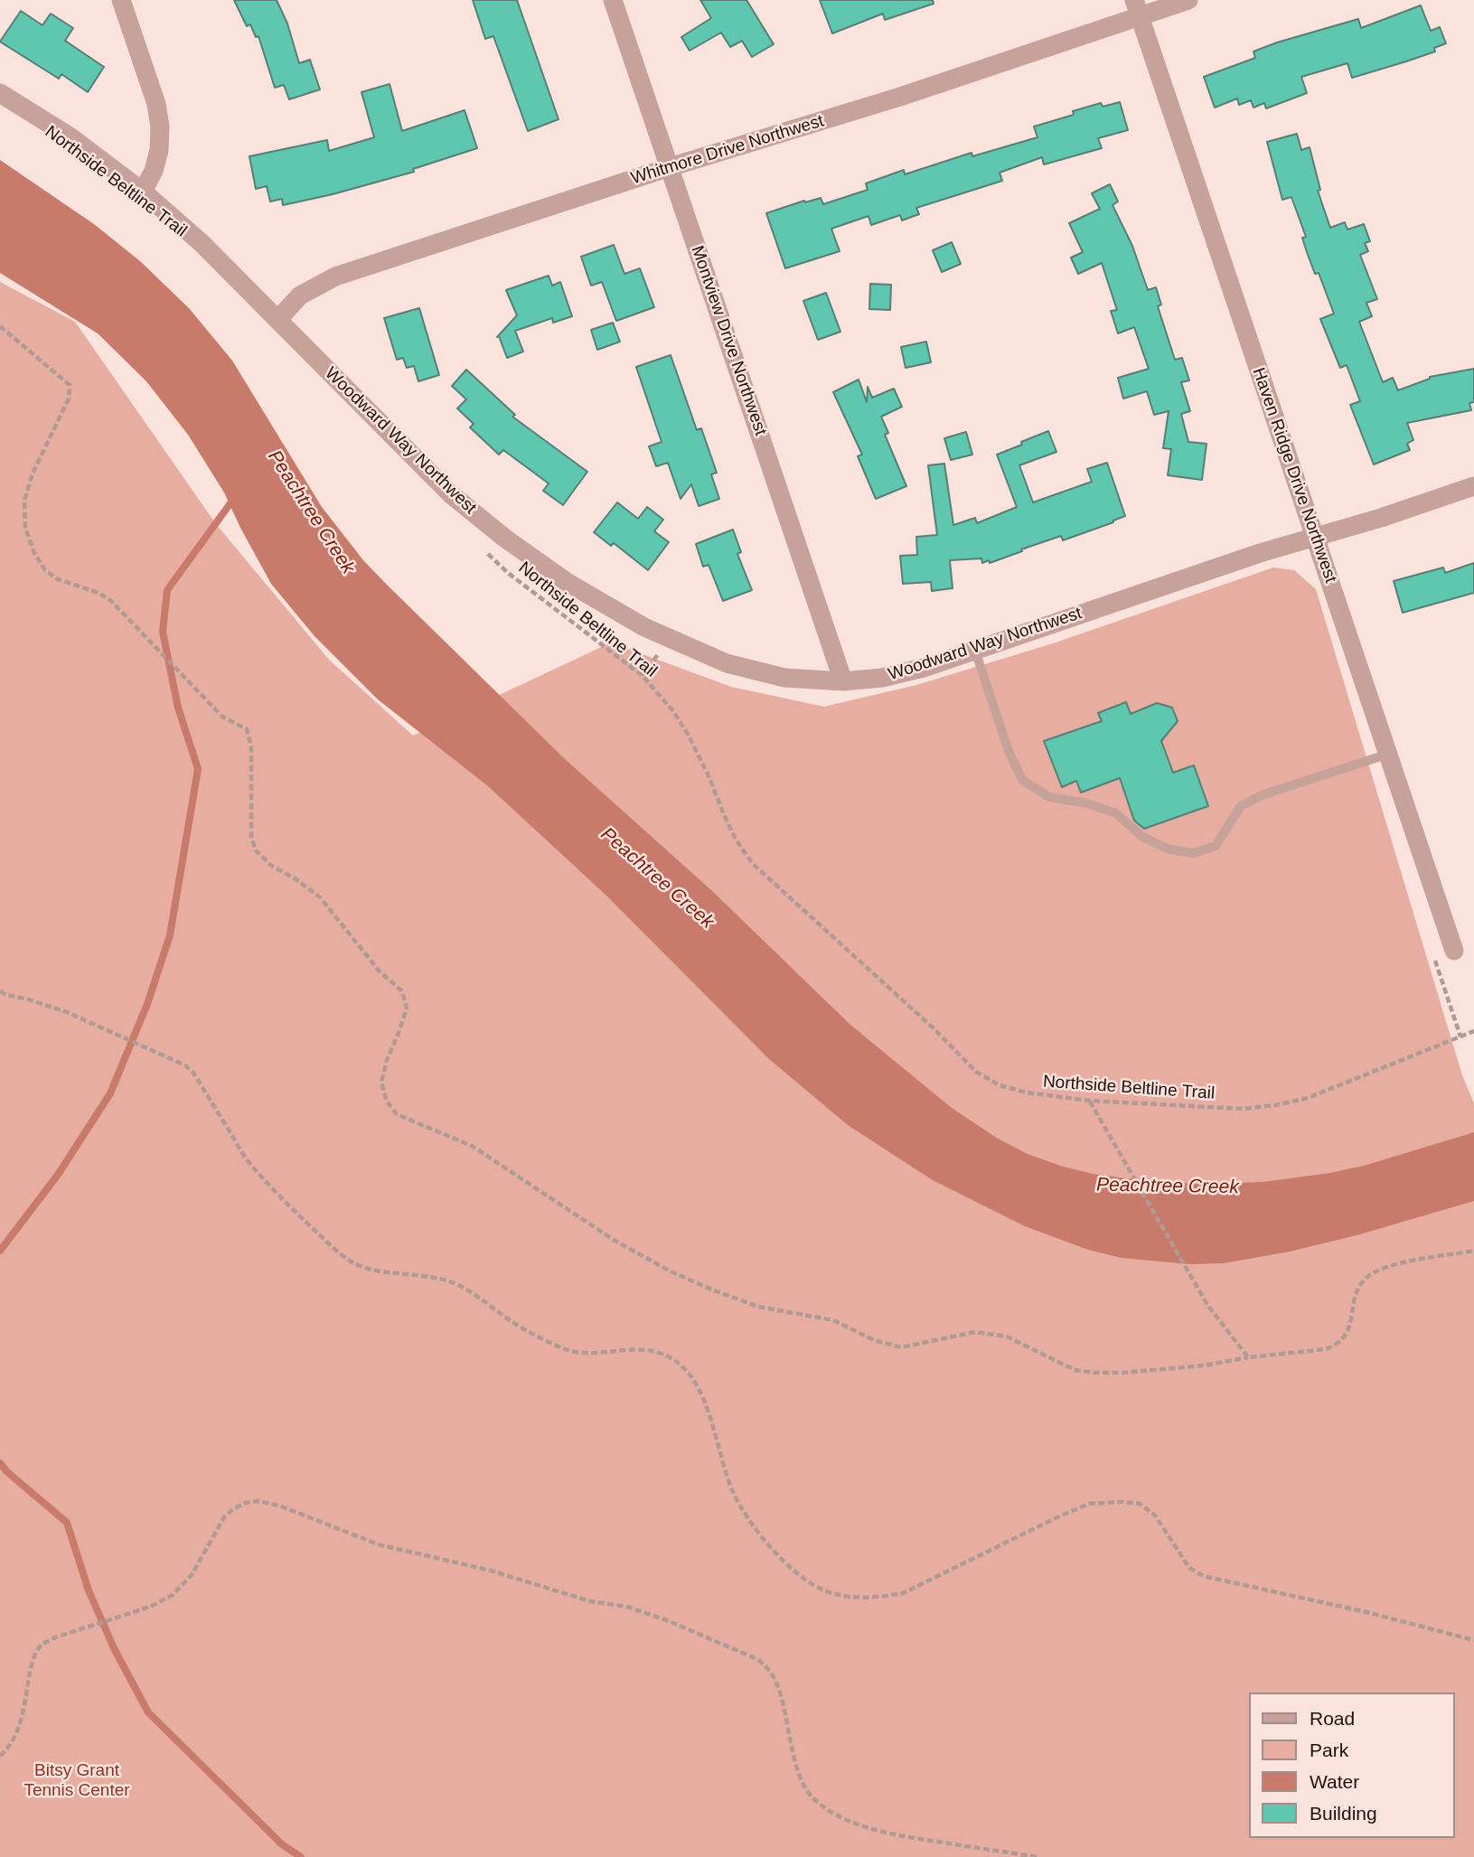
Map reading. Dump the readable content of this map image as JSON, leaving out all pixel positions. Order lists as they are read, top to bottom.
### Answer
{
  "streets": {
    "street": [
      "Whitmore Drive Northwest",
      "Montview Drive Northwest",
      "Woodward Way Northwest",
      "Haven Ridge Drive Northwest"
    ],
    "path": ["Northside Beltline Trail"]
  },
  "crossings": [
    ["Whitmore Drive Northwest", "Montview Drive Northwest"],
    ["Whitmore Drive Northwest", "Woodward Way Northwest"],
    ["Whitmore Drive Northwest", "Haven Ridge Drive Northwest"],
    ["Montview Drive Northwest", "Woodward Way Northwest"],
    ["Woodward Way Northwest", "Haven Ridge Drive Northwest"]
  ],
  "water": ["Peachtree Creek"],
  "parks": ["Bitsy Grant Tennis Center"],
  "legend": [
    "Road",
    "Park",
    "Water",
    "Building"
  ]
}
